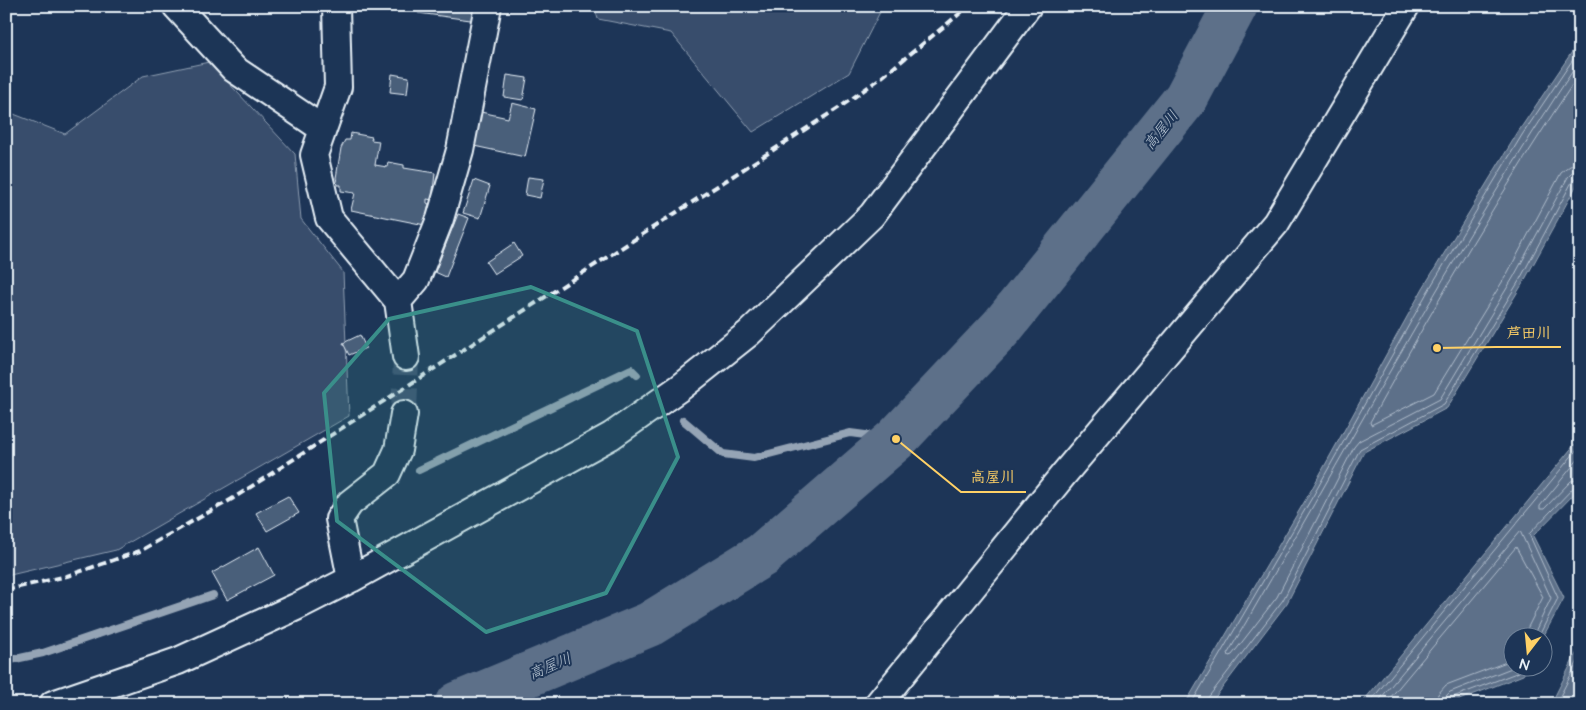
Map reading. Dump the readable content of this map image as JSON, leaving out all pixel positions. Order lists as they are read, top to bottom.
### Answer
{
  "water": ["高屋川"],
  "places": ["芦田川", "高屋川"],
  "north": "bottom"
}
